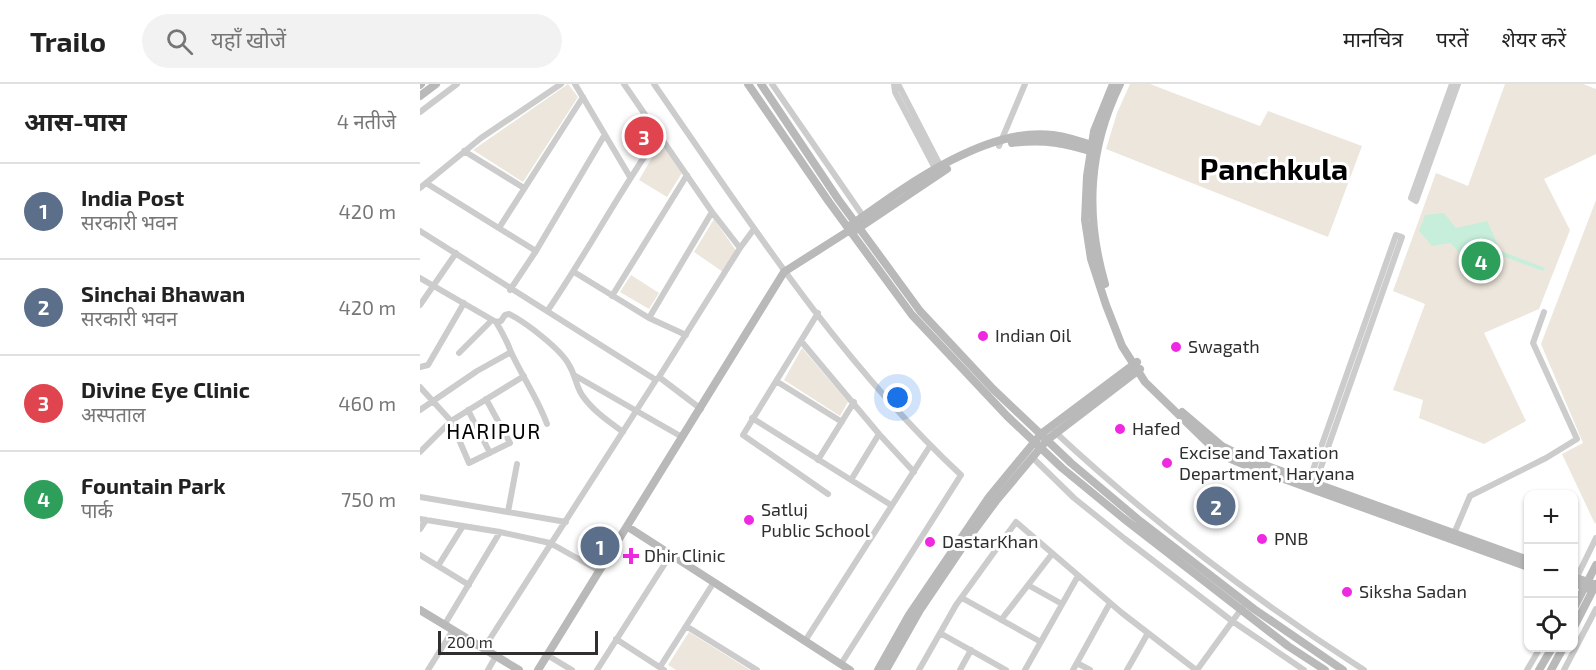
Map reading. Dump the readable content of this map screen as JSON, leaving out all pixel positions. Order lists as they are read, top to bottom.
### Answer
{
  "districts": ["Panchkula", "HARIPUR"],
  "places": {
    "other": [
      "Indian Oil",
      "Swagath",
      "Hafed",
      "Excise and Taxation Department, Haryana",
      "Satluj Public School",
      "PNB",
      "DastarKhan",
      "Siksha Sadan"
    ],
    "health": ["Dhir Clinic"]
  },
  "scale_bar": "200 m",
  "page": {
    "header": "Trailo",
    "search": "यहाँ खोजें",
    "nav": ["मानचित्र", "परतें", "शेयर करें"],
    "heading": ["आस-पास", "4 नतीजे"],
    "pins": [
      "3",
      "4",
      "2",
      "1"
    ],
    "list": [
      {
        "mark": "1",
        "name": "India Post",
        "note": "सरकारी भवन",
        "value": "420 m"
      },
      {
        "mark": "2",
        "name": "Sinchai Bhawan",
        "note": "सरकारी भवन",
        "value": "420 m"
      },
      {
        "mark": "3",
        "name": "Divine Eye Clinic",
        "note": "अस्पताल",
        "value": "460 m"
      },
      {
        "mark": "4",
        "name": "Fountain Park",
        "note": "पार्क",
        "value": "750 m"
      }
    ],
    "map_buttons": ["+", "−"],
    "scale": "200 m"
  }
}
